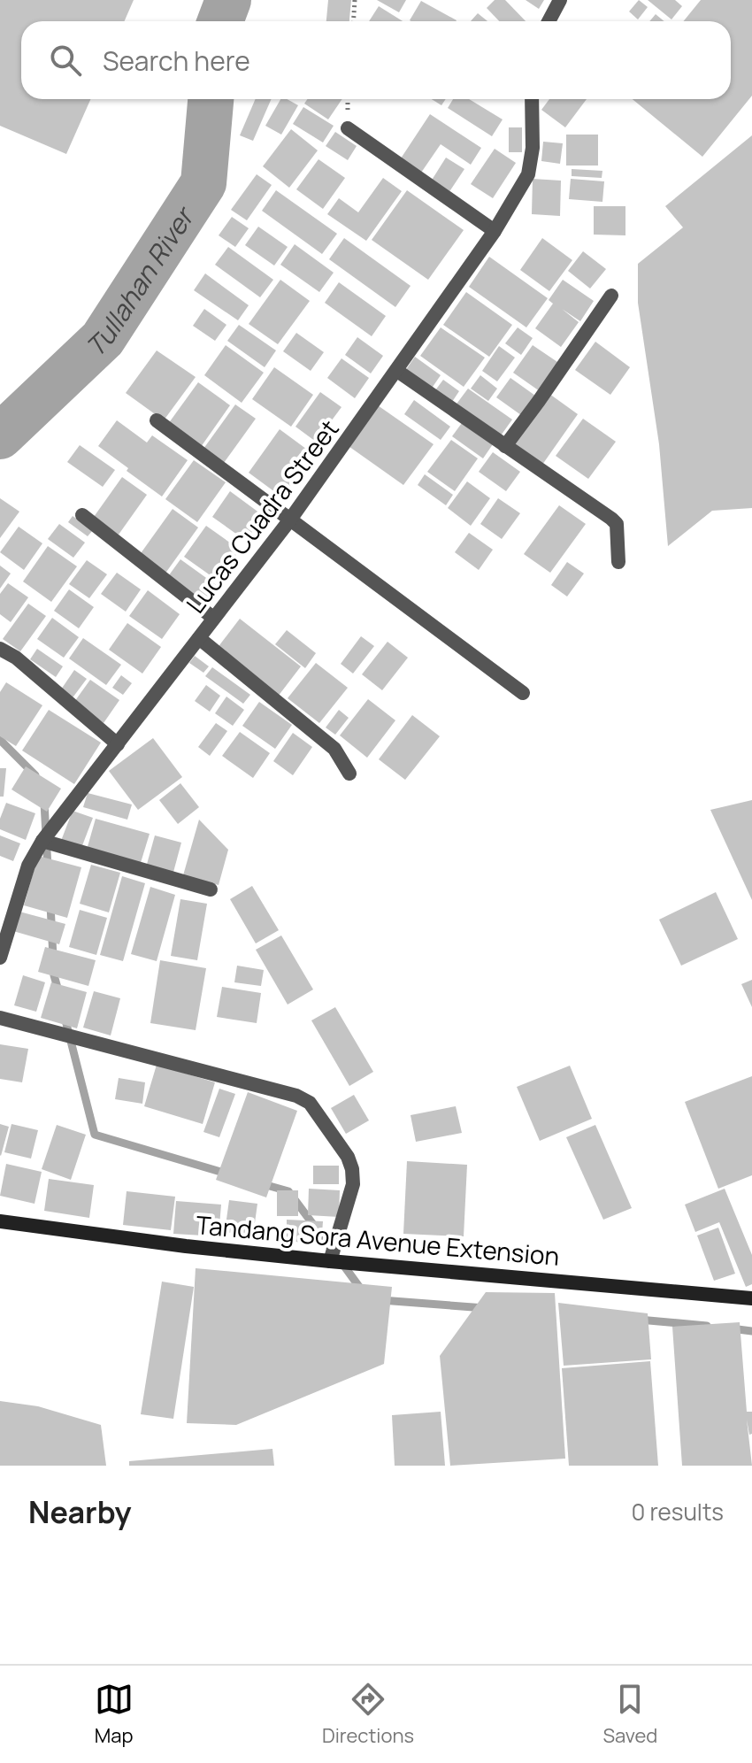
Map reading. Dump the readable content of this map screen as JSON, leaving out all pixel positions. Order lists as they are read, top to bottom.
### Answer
{
  "streets": {
    "main road": ["Tandang Sora Avenue Extension"],
    "street": ["Lucas Cuadra Street"]
  },
  "water": ["Tullahan River"],
  "page": {
    "search": "Search here",
    "heading": ["Nearby", "0 results"],
    "nav": ["Map", "Directions", "Saved"]
  }
}
